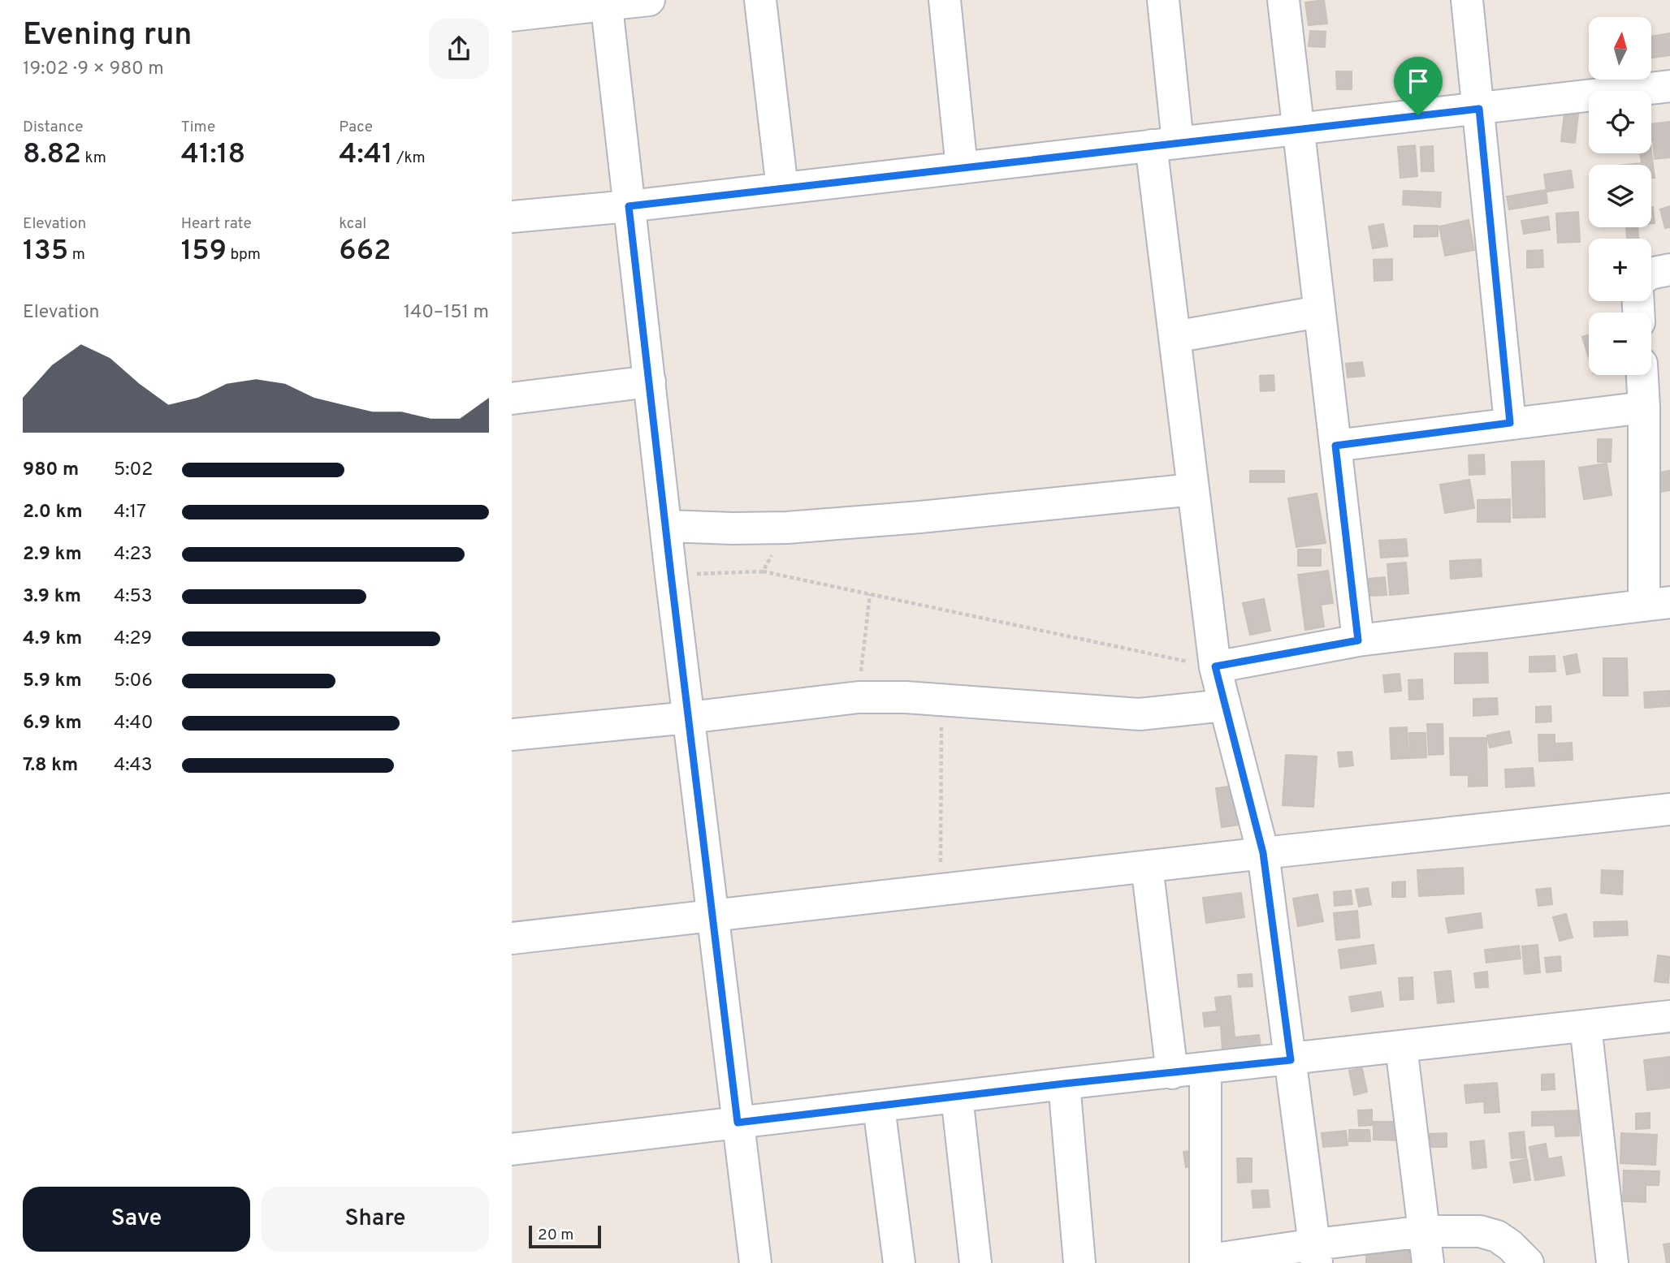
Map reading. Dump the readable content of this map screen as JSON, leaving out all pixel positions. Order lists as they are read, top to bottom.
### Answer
{
  "scale_bar": "20 m",
  "north": "top",
  "page": {
    "heading": ["Evening run", "19:02 · 9 × 980 m"],
    "map_buttons": ["+", "−"],
    "stats": [
      ["Distance", "8.82 km"],
      ["Time", "41:18"],
      ["Pace", "4:41 /km"],
      ["Elevation", "135 m"],
      ["Heart rate", "159 bpm"],
      ["kcal", "662"]
    ],
    "chart": ["Elevation", "140–151 m"],
    "list": [
      {
        "name": "980 m",
        "note": "5:02"
      },
      {
        "name": "2.0 km",
        "note": "4:17"
      },
      {
        "name": "2.9 km",
        "note": "4:23"
      },
      {
        "name": "3.9 km",
        "note": "4:53"
      },
      {
        "name": "4.9 km",
        "note": "4:29"
      },
      {
        "name": "5.9 km",
        "note": "5:06"
      },
      {
        "name": "6.9 km",
        "note": "4:40"
      },
      {
        "name": "7.8 km",
        "note": "4:43"
      }
    ],
    "buttons": ["Save", "Share"],
    "scale": "20 m"
  }
}
